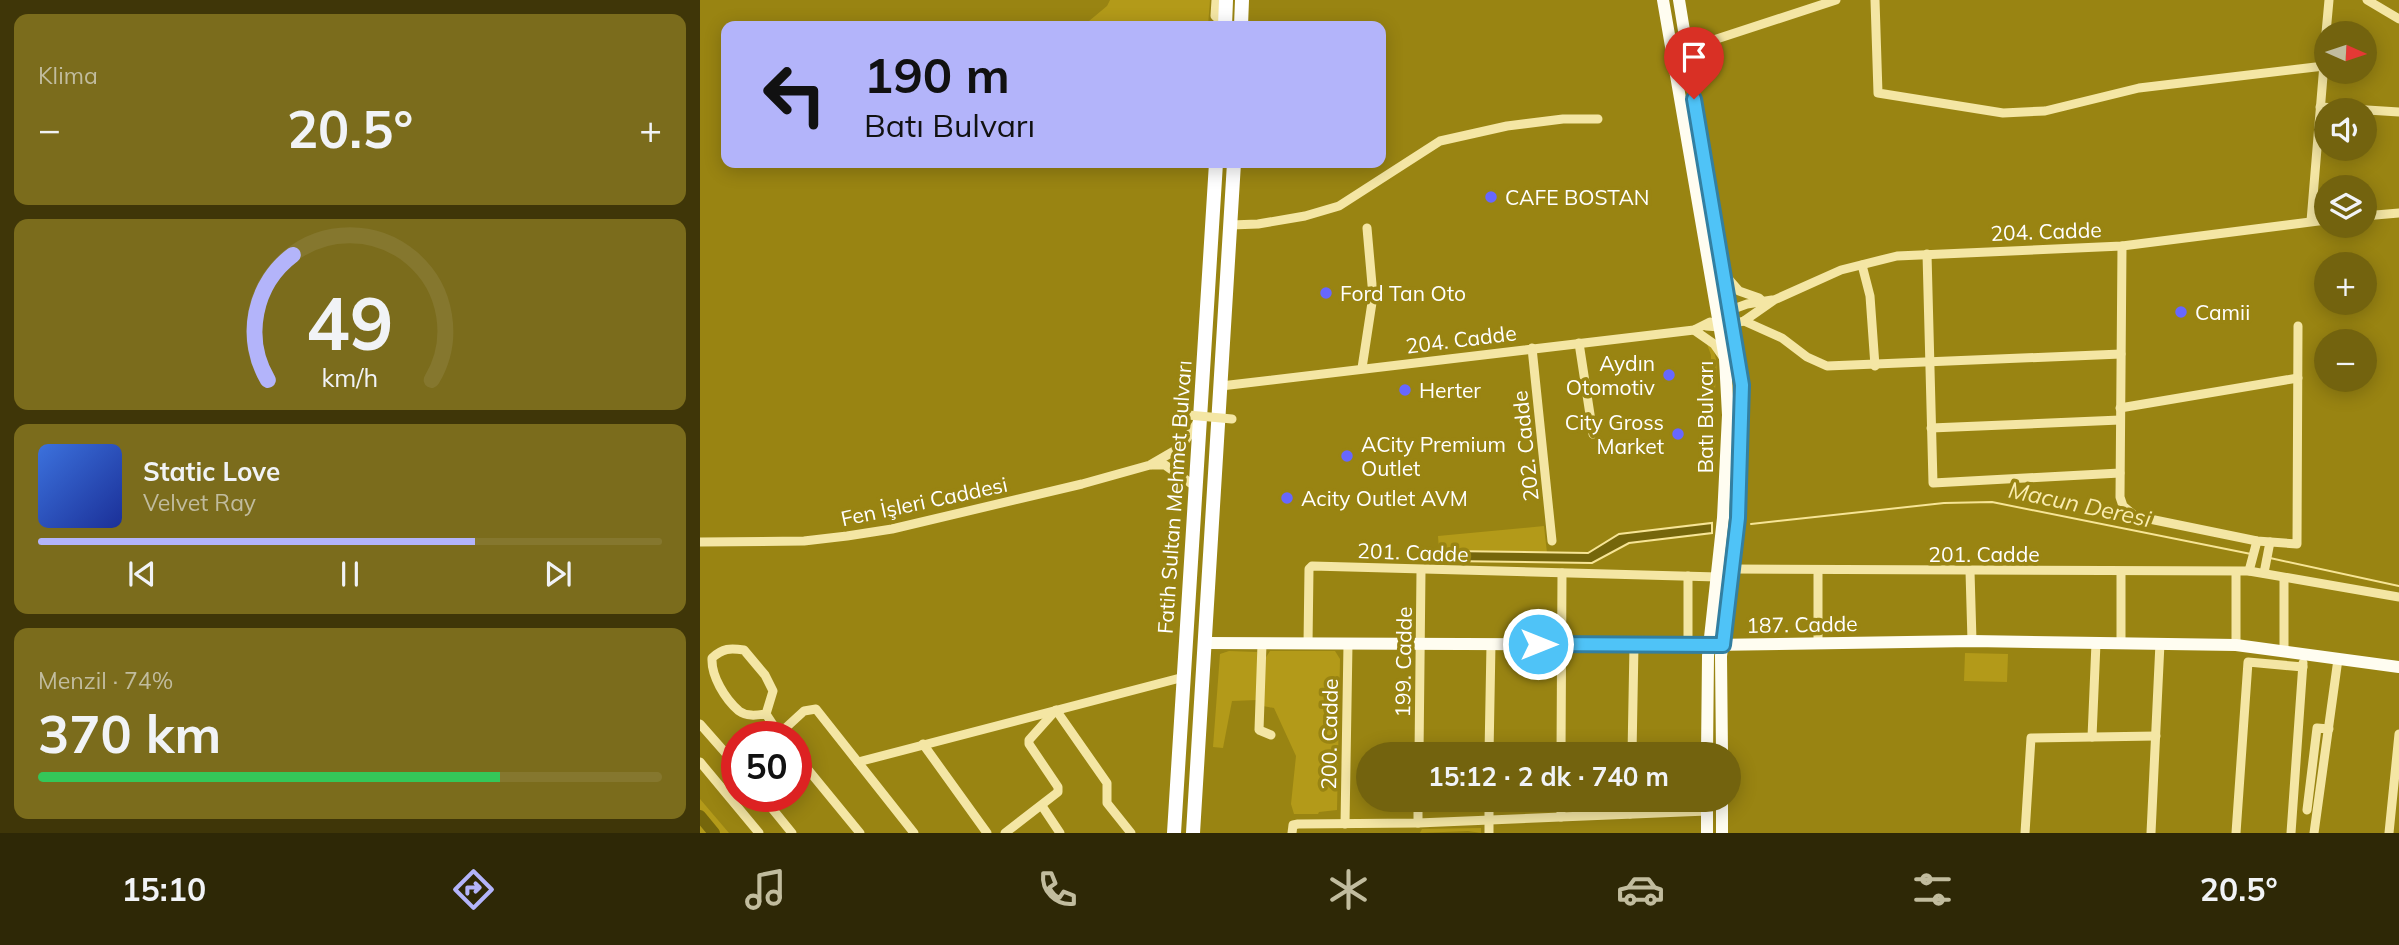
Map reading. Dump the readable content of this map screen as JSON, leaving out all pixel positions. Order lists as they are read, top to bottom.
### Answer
{
  "streets": {
    "highway": ["Fatih Sultan Mehmet Bulvarı"],
    "main road": ["Batı Bulvarı", "187. Cadde"],
    "street": [
      "204. Cadde",
      "202. Cadde",
      "Fen İşleri Caddesi",
      "201. Cadde",
      "199. Cadde",
      "200. Cadde"
    ]
  },
  "crossings": [
    ["204. Cadde", "Batı Bulvarı"],
    ["204. Cadde", "202. Cadde"],
    ["204. Cadde", "Fatih Sultan Mehmet Bulvarı"],
    ["Batı Bulvarı", "201. Cadde"],
    ["Batı Bulvarı", "187. Cadde"],
    ["Fatih Sultan Mehmet Bulvarı", "Fen İşleri Caddesi"],
    ["Fatih Sultan Mehmet Bulvarı", "187. Cadde"],
    ["201. Cadde", "187. Cadde"],
    ["201. Cadde", "199. Cadde"],
    ["187. Cadde", "199. Cadde"],
    ["187. Cadde", "200. Cadde"]
  ],
  "water": ["Macun Deresi"],
  "places": [
    "CAFE BOSTAN",
    "Ford Tan Oto",
    "Camii",
    "Aydın Otomotiv",
    "Herter",
    "City Gross Market",
    "ACity Premium Outlet",
    "Acity Outlet AVM"
  ],
  "north": "right",
  "page": {
    "tile": [
      "Klima",
      ["Menzil · 74%", "370 km"]
    ],
    "map_buttons": ["+", "−"],
    "turn": ["190 m", "Batı Bulvarı"],
    "heat": ["−", "20.5°", "+"],
    "song": ["Static Love", "Velvet Ray"],
    "limit": "50",
    "trip": "15:12 · 2 dk · 740 m",
    "tabs": ["15:10", "20.5°"],
    "gauge": ["49", "km/h"]
  }
}
